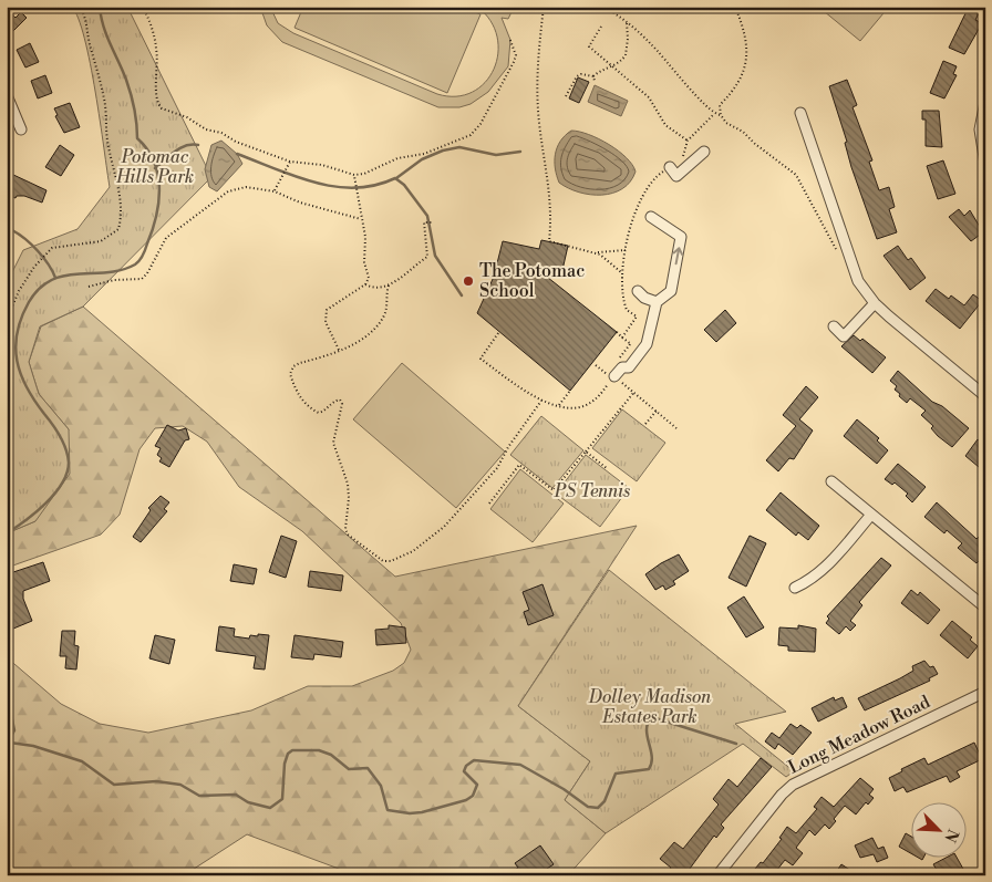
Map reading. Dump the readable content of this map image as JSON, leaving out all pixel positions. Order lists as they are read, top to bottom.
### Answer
{
  "streets": {
    "street": ["Long Meadow Road"]
  },
  "parks": ["Potomac Hills Park", "PS Tennis", "Dolley Madison Estates Park"],
  "places": ["The Potomac School"],
  "north": "bottom right"
}
